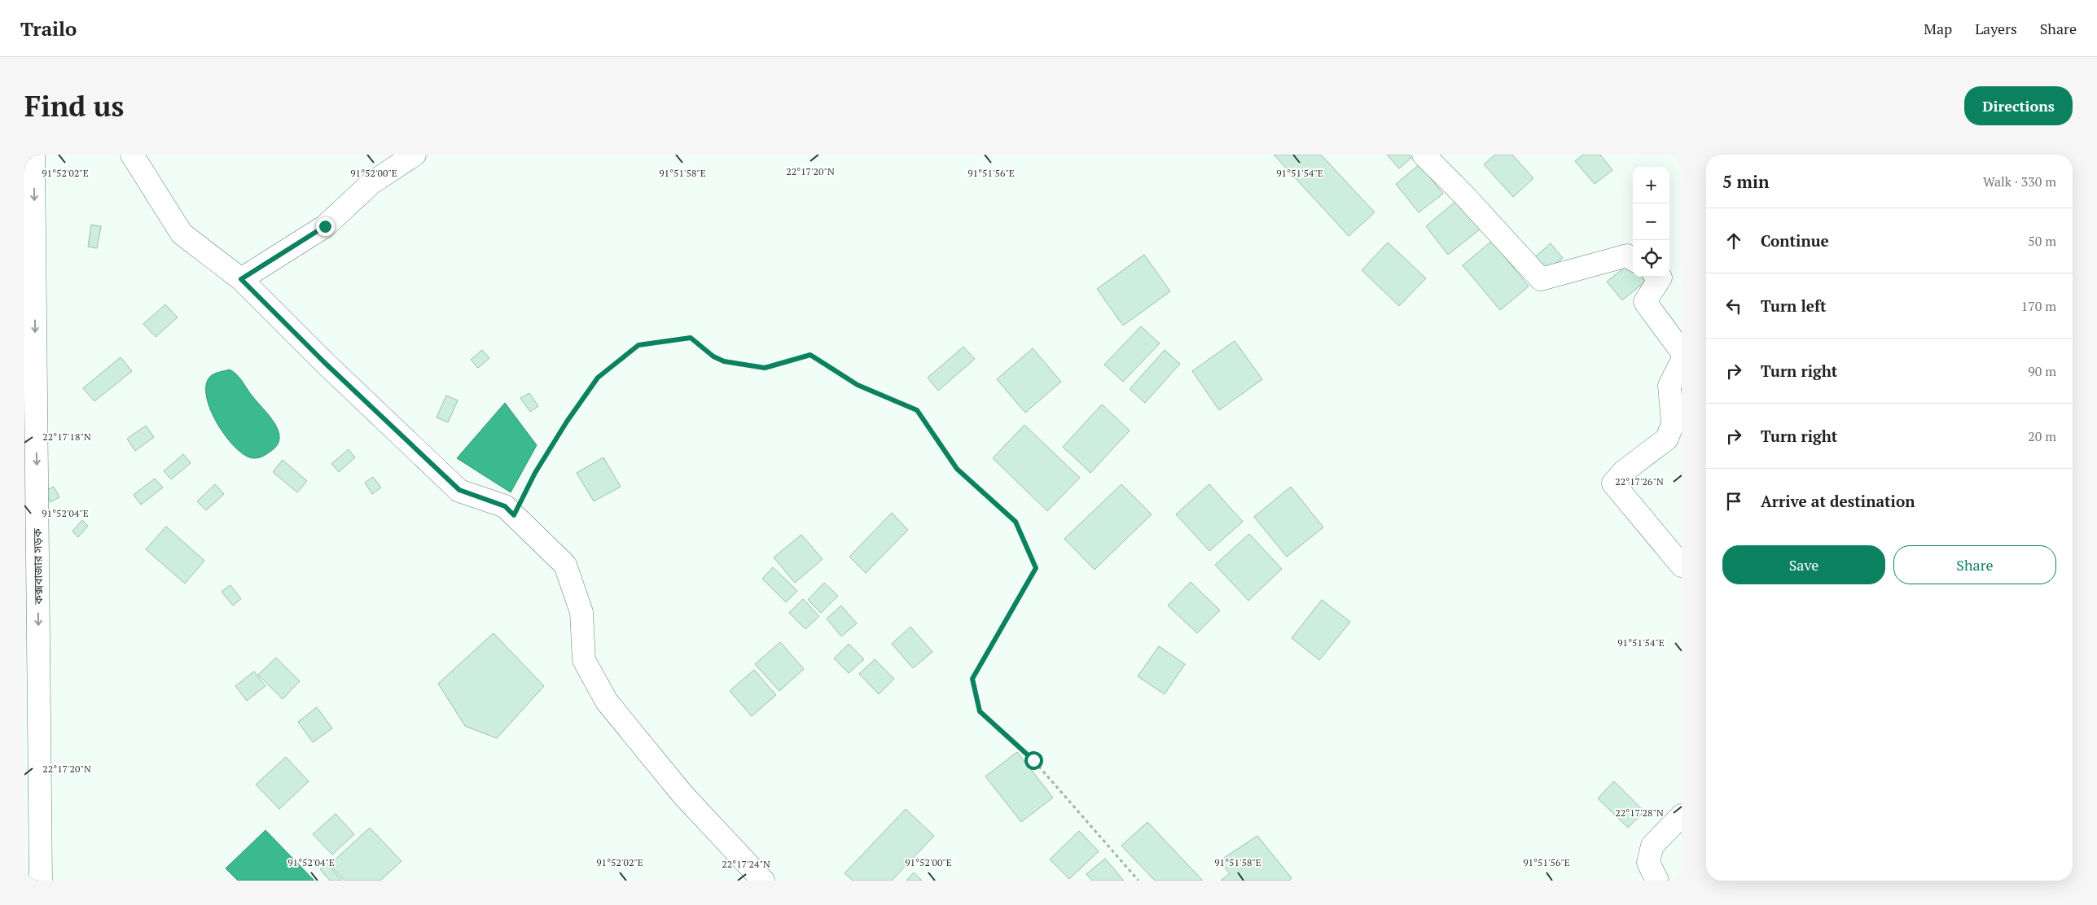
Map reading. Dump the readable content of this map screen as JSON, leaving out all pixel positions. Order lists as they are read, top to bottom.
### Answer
{
  "streets": {
    "main road": ["কক্সবাজার সড়ক"]
  },
  "one_way": ["কক্সবাজার সড়ক"],
  "page": {
    "header": "Trailo",
    "nav": ["Map", "Layers", "Share"],
    "buttons": [
      "Directions",
      ["Save", "Share"]
    ],
    "title": "Find us",
    "heading": ["5 min", "Walk · 330 m"],
    "map_buttons": ["+", "−"],
    "list": [
      ["Continue", "50 m"],
      ["Turn left", "170 m"],
      ["Turn right", "90 m"],
      ["Turn right", "20 m"],
      "Arrive at destination"
    ]
  },
  "coordinates": [
    "22°17'20\"N",
    "91°52'02\"E",
    "91°52'00\"E",
    "91°51'58\"E",
    "91°51'54\"E",
    "91°51'56\"E",
    "22°17'18\"N",
    "22°17'26\"N",
    "91°52'04\"E",
    "22°17'28\"N",
    "22°17'24\"N"
  ]
}
